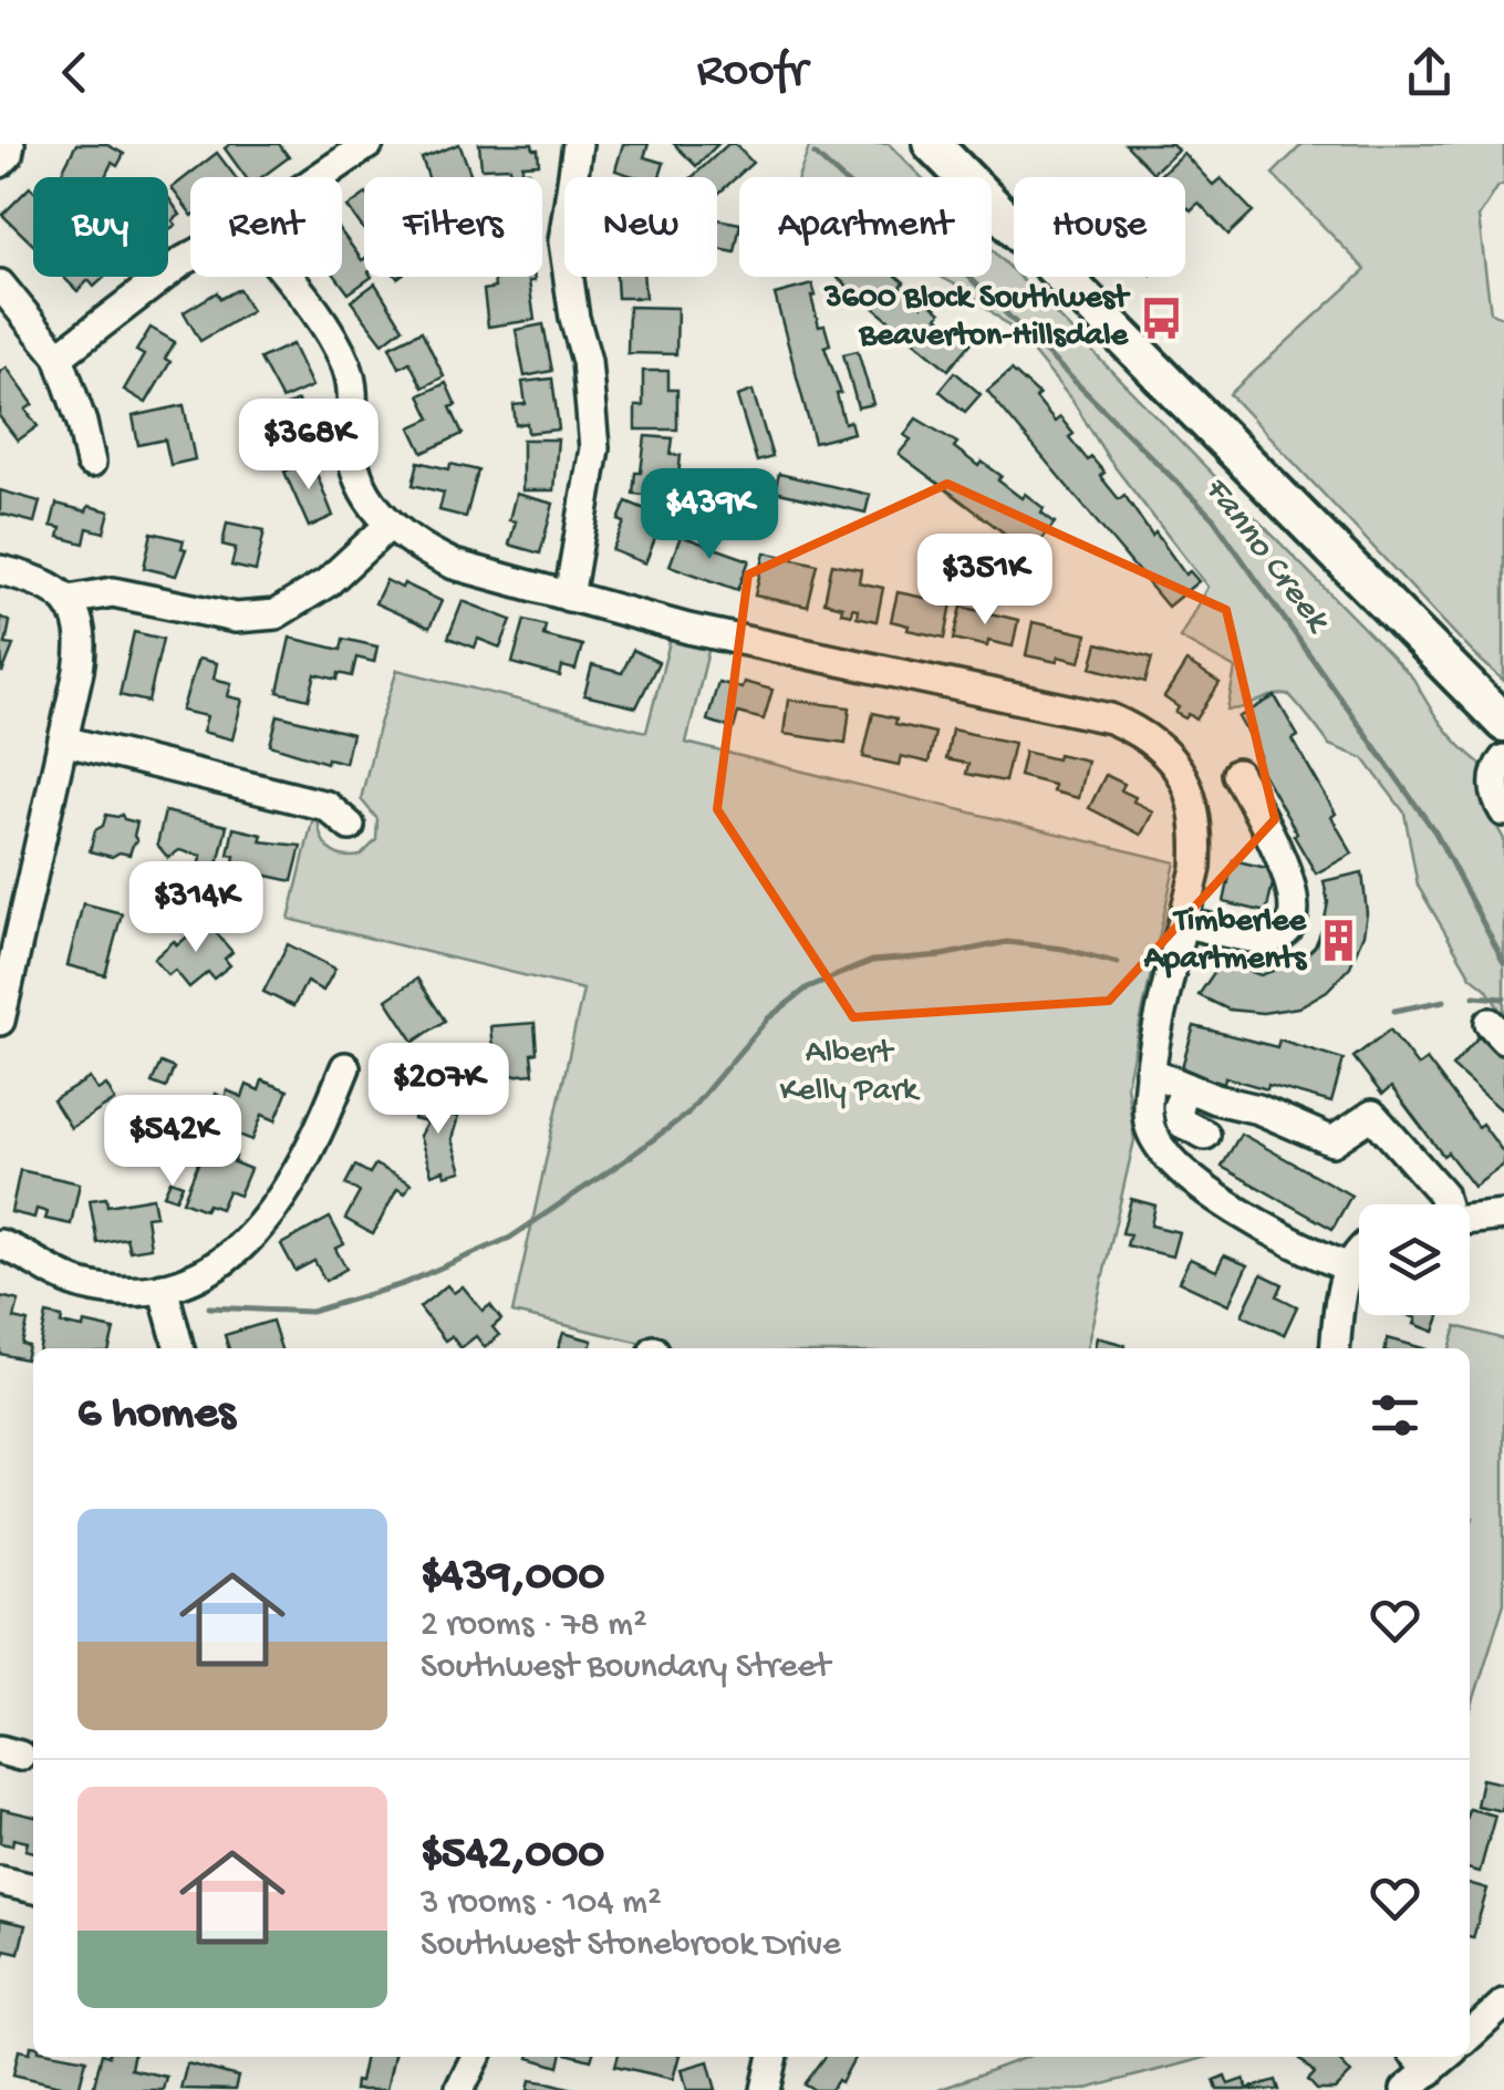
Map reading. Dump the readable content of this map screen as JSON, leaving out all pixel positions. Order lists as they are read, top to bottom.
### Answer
{
  "water": ["Fanno Creek"],
  "parks": ["Albert Kelly Park"],
  "places": {
    "bus stop": ["3600 Block Southwest Beaverton-Hillsdale"],
    "building": ["Timberlee Apartments"]
  },
  "page": {
    "header": "Roofr",
    "chip": [
      "Buy",
      "Rent",
      "Filters",
      "New",
      "Apartment",
      "House"
    ],
    "price": [
      "$368K",
      "$439K",
      "$351K",
      "$314K",
      "$207K",
      "$542K"
    ],
    "heading": "6 homes",
    "list": [
      {
        "name": "$439,000",
        "note": "2 rooms · 78 m² · Southwest Boundary Street"
      },
      {
        "name": "$542,000",
        "note": "3 rooms · 104 m² · Southwest Stonebrook Drive"
      }
    ]
  }
}
